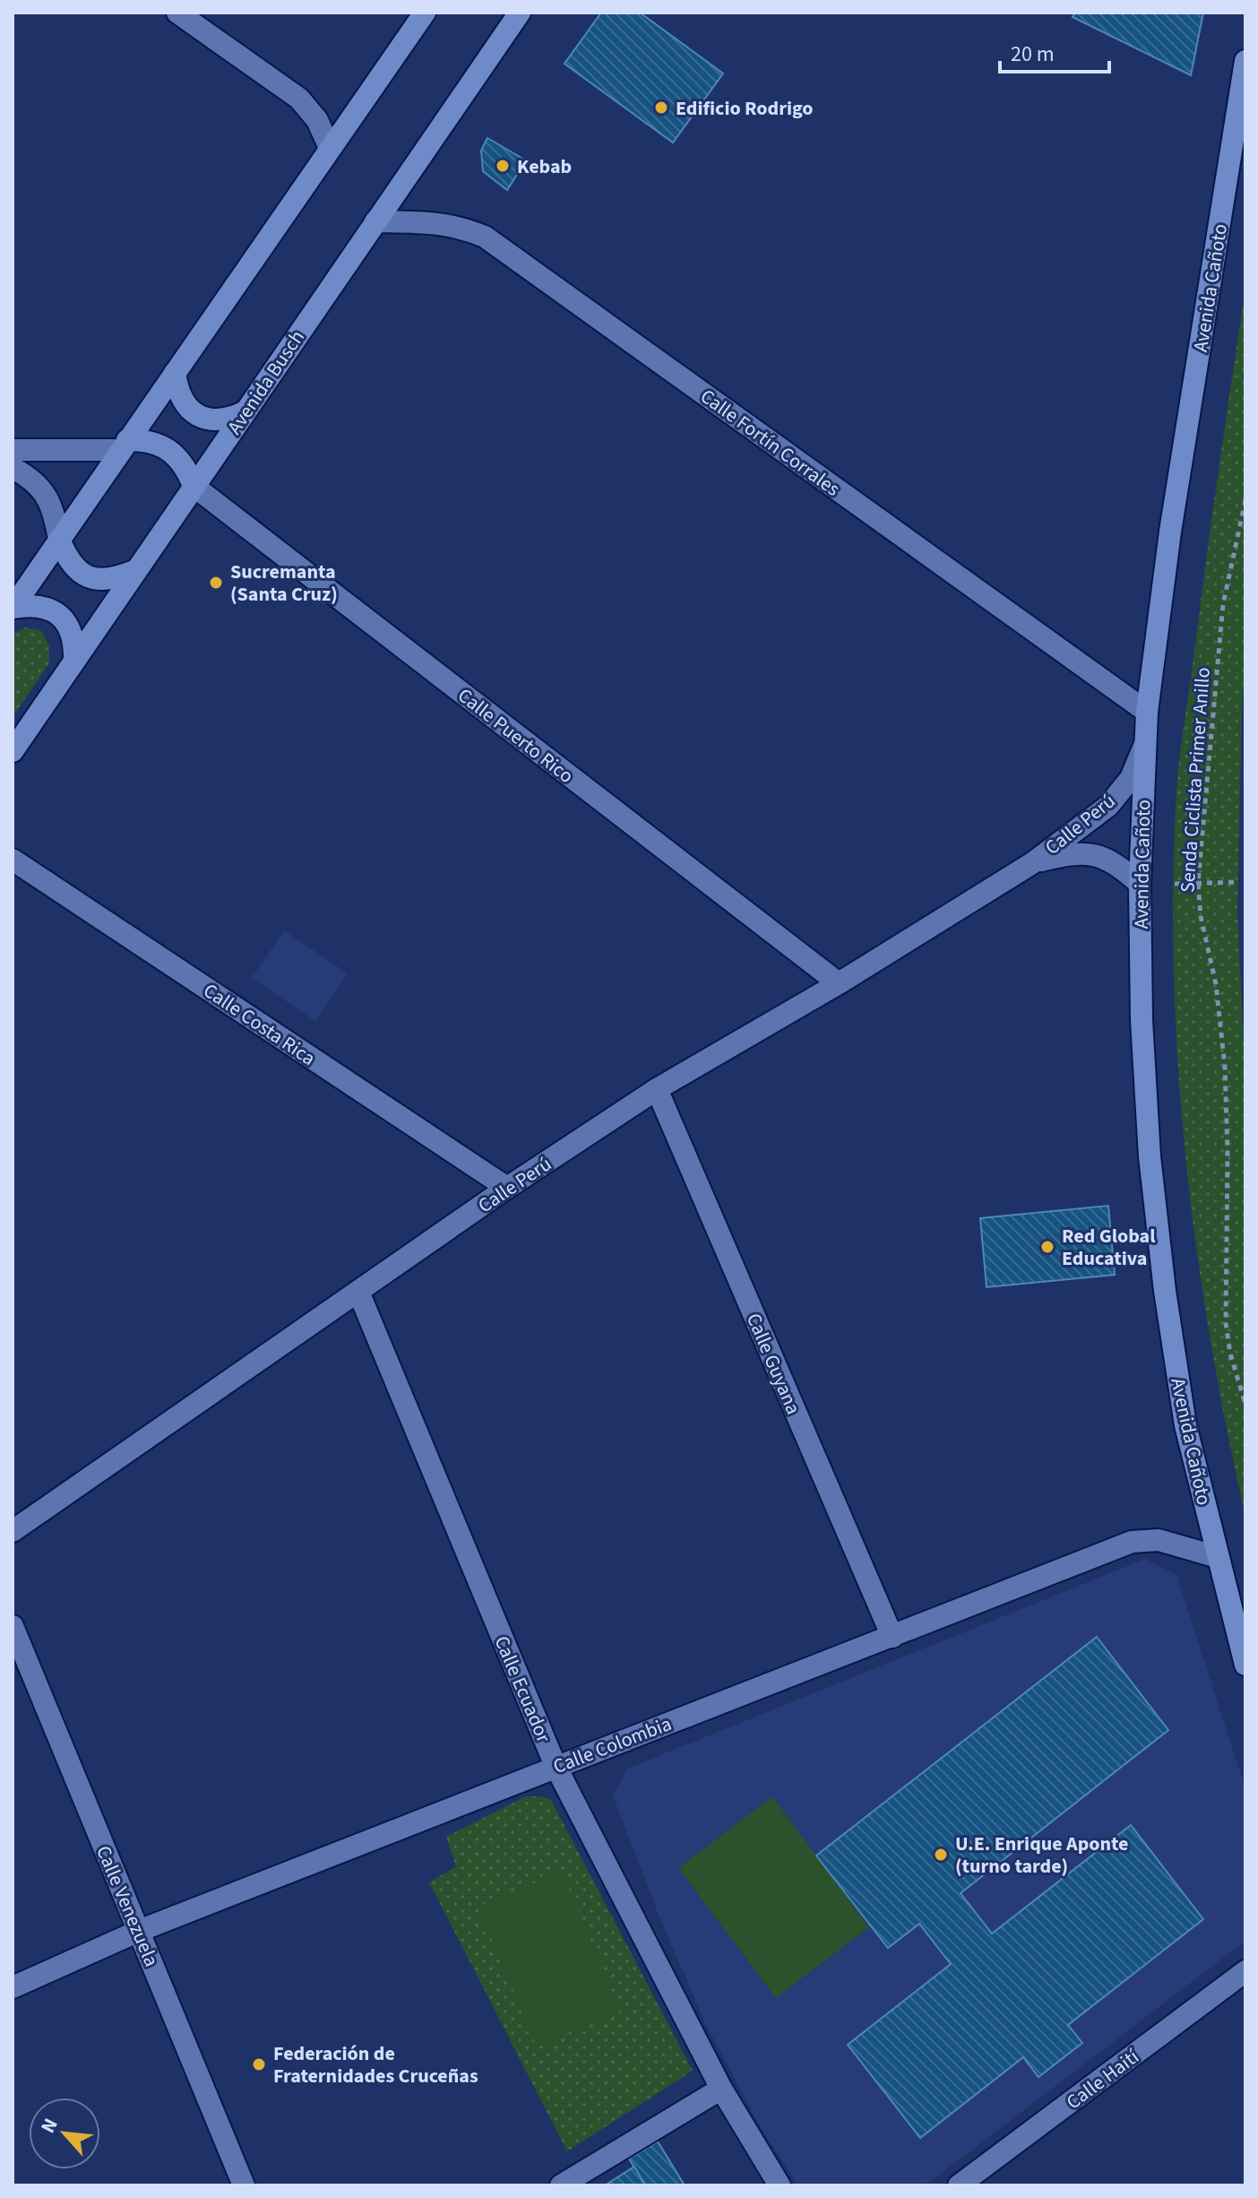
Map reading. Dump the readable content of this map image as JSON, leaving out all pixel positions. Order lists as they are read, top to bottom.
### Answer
{
  "streets": {
    "main road": ["Avenida Cañoto", "Avenida Busch"],
    "street": [
      "Calle Fortín Corrales",
      "Calle Puerto Rico",
      "Calle Perú",
      "Calle Costa Rica",
      "Calle Guyana",
      "Calle Ecuador",
      "Calle Colombia",
      "Calle Venezuela",
      "Calle Haití"
    ],
    "path": ["Senda Ciclista Primer Anillo"]
  },
  "crossings": [
    ["Avenida Cañoto", "Calle Fortín Corrales"],
    ["Avenida Cañoto", "Calle Perú"],
    ["Avenida Cañoto", "Calle Colombia"],
    ["Avenida Busch", "Calle Fortín Corrales"],
    ["Avenida Busch", "Calle Puerto Rico"],
    ["Calle Puerto Rico", "Calle Perú"],
    ["Calle Perú", "Calle Costa Rica"],
    ["Calle Perú", "Calle Guyana"],
    ["Calle Perú", "Calle Ecuador"],
    ["Calle Guyana", "Calle Colombia"],
    ["Calle Ecuador", "Calle Colombia"],
    ["Calle Colombia", "Calle Venezuela"]
  ],
  "places": [
    "Edificio Rodrigo",
    "Kebab",
    "Sucremanta (Santa Cruz)",
    "Red Global Educativa",
    "U.E. Enrique Aponte (turno tarde)",
    "Federación de Fraternidades Cruceñas"
  ],
  "scale_bar": "20 m",
  "north": "top left"
}
